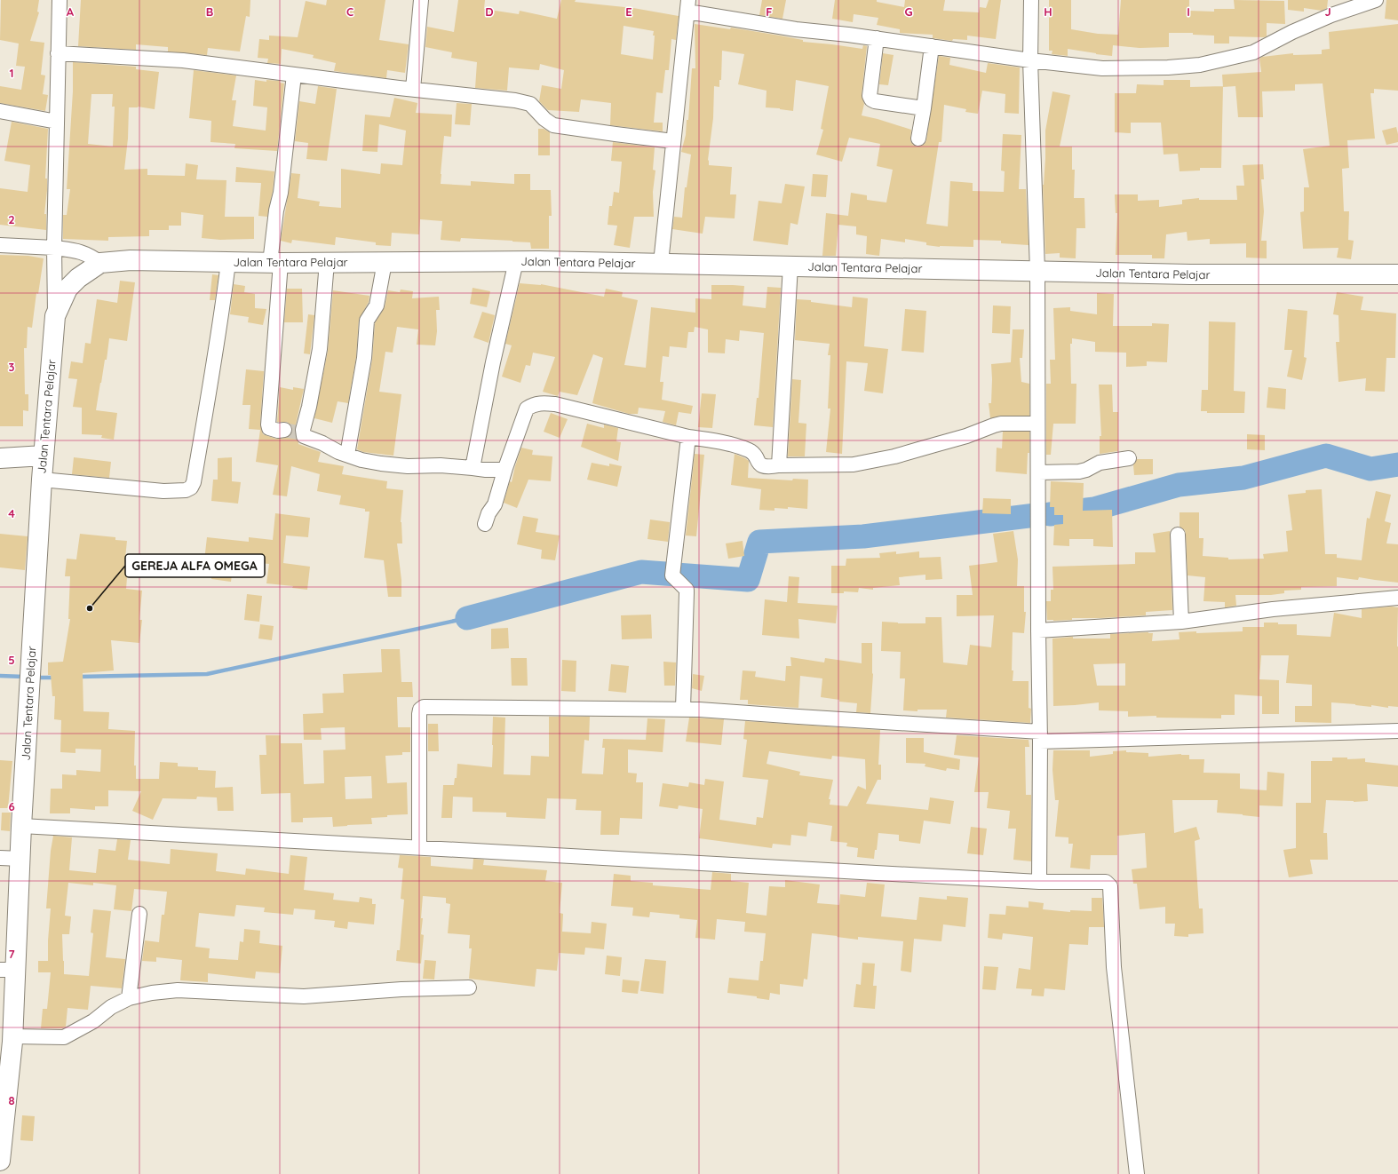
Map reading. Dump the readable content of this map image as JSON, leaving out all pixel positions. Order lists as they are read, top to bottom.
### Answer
{
  "streets": {
    "highway": ["Jalan Tentara Pelajar"]
  },
  "places": ["GEREJA ALFA OMEGA"],
  "grid": {
    "columns": [
      "A",
      "B",
      "C",
      "D",
      "E",
      "F",
      "G",
      "H",
      "I",
      "J"
    ],
    "rows": [
      "1",
      "2",
      "3",
      "4",
      "5",
      "6",
      "7",
      "8"
    ]
  }
}
